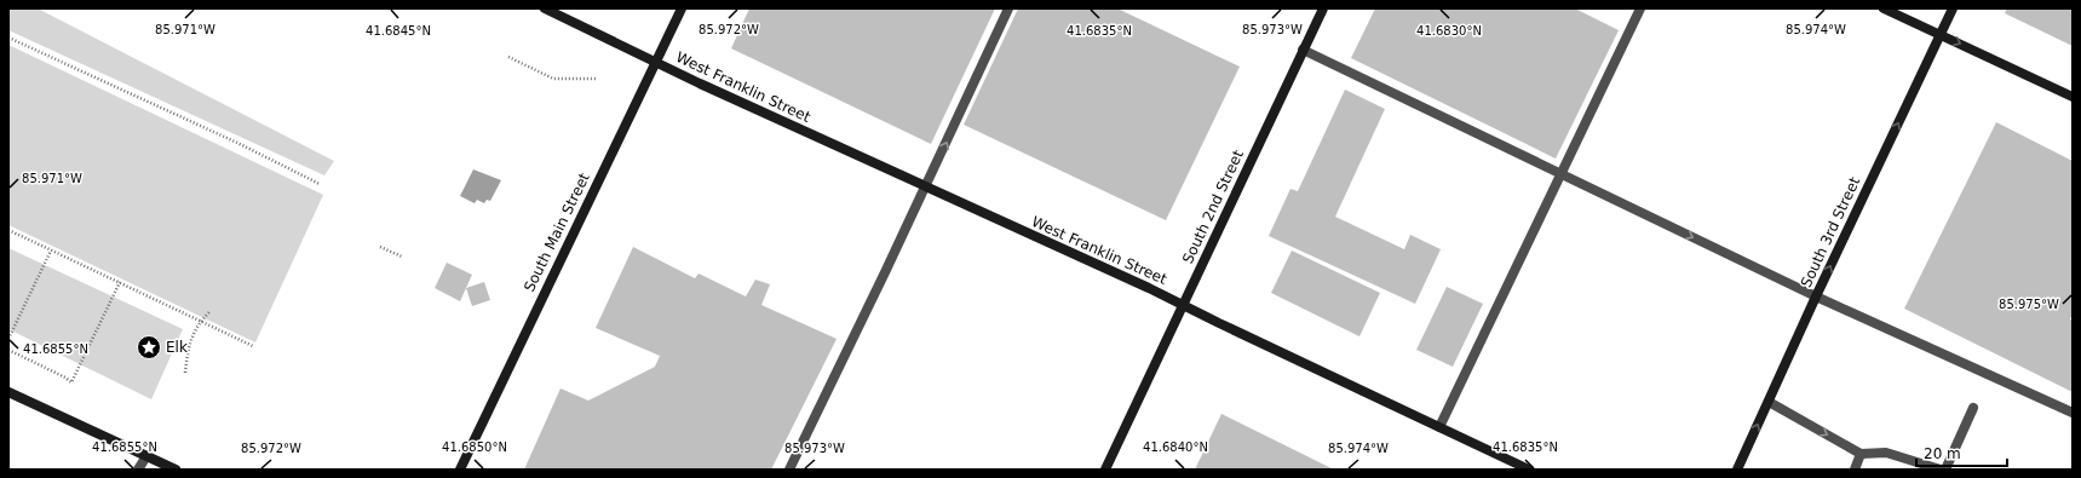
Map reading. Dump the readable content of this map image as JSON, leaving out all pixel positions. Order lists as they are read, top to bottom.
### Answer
{
  "streets": {
    "main road": [
      "West Franklin Street",
      "South 2nd Street",
      "South Main Street",
      "South 3rd Street"
    ]
  },
  "crossings": [
    ["West Franklin Street", "South 2nd Street"],
    ["West Franklin Street", "South Main Street"]
  ],
  "one_way": ["South 3rd Street"],
  "places": {
    "place": ["Elk"]
  },
  "scale_bar": "20 m",
  "coordinates": [
    "85.974°W",
    "85.971°W",
    "85.972°W",
    "85.973°W",
    "41.6845°N",
    "41.6835°N",
    "41.6830°N",
    "85.975°W",
    "41.6855°N",
    "41.6850°N",
    "41.6840°N"
  ]
}
